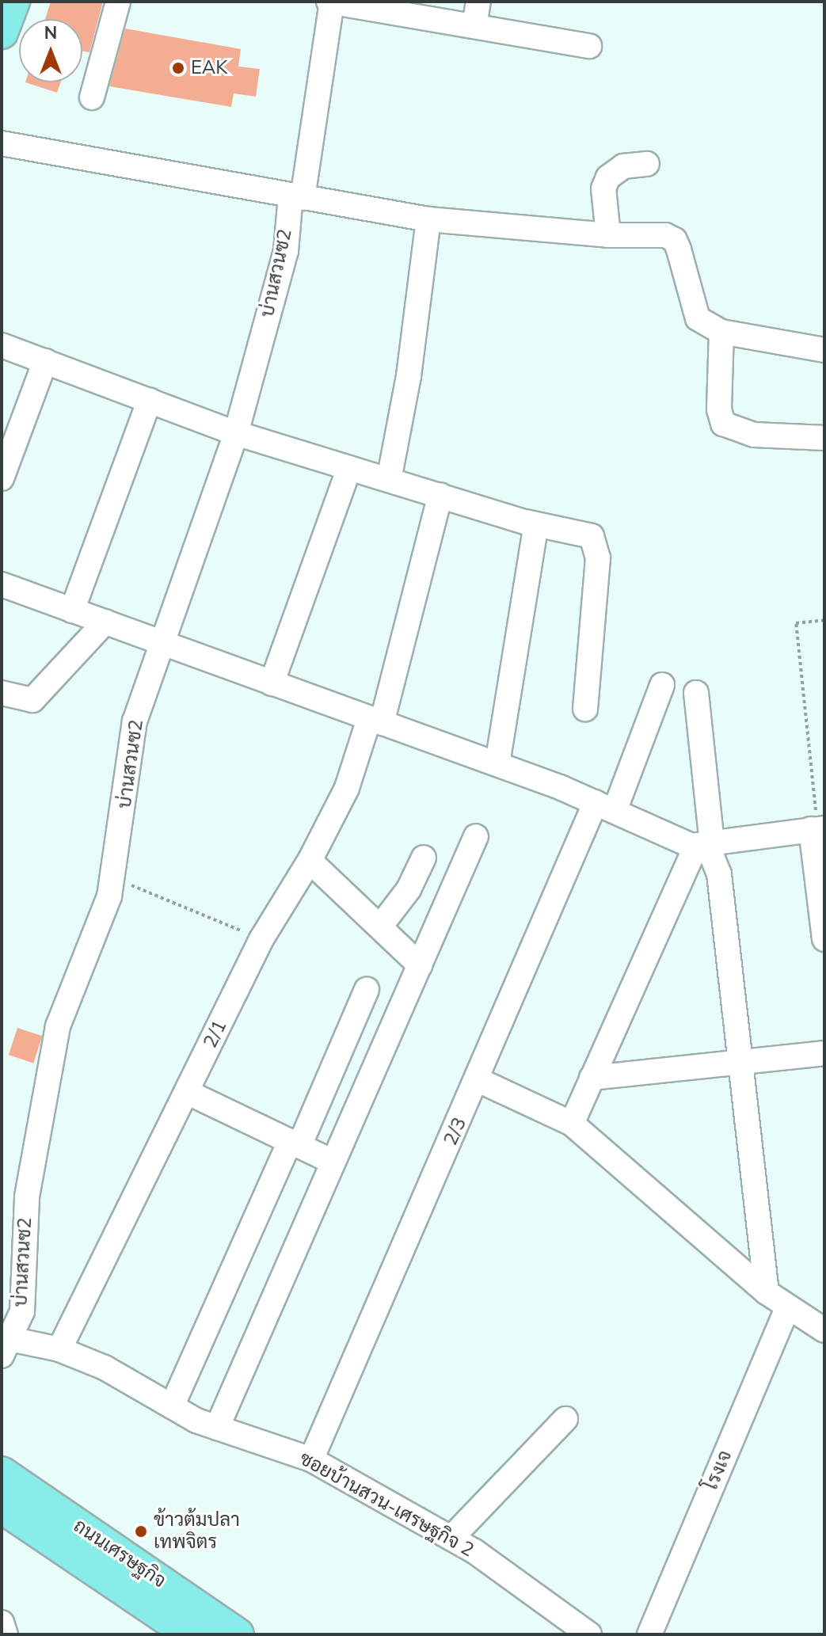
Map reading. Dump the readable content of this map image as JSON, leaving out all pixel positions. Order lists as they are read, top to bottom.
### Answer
{
  "streets": {
    "main road": ["ถนนเศรษฐกิจ"],
    "street": [
      "บ่านสวนซ2",
      "2/1",
      "2/3",
      "โรงเจ",
      "ซอยบ้านสวน-เศรษฐกิจ 2"
    ]
  },
  "crossings": [
    ["บ่านสวนซ2", "ซอยบ้านสวน-เศรษฐกิจ 2"],
    ["2/1", "ซอยบ้านสวน-เศรษฐกิจ 2"],
    ["2/3", "ซอยบ้านสวน-เศรษฐกิจ 2"]
  ],
  "places": ["EAK", "ข้าวต้มปลา เทพจิตร"],
  "north": "top"
}
